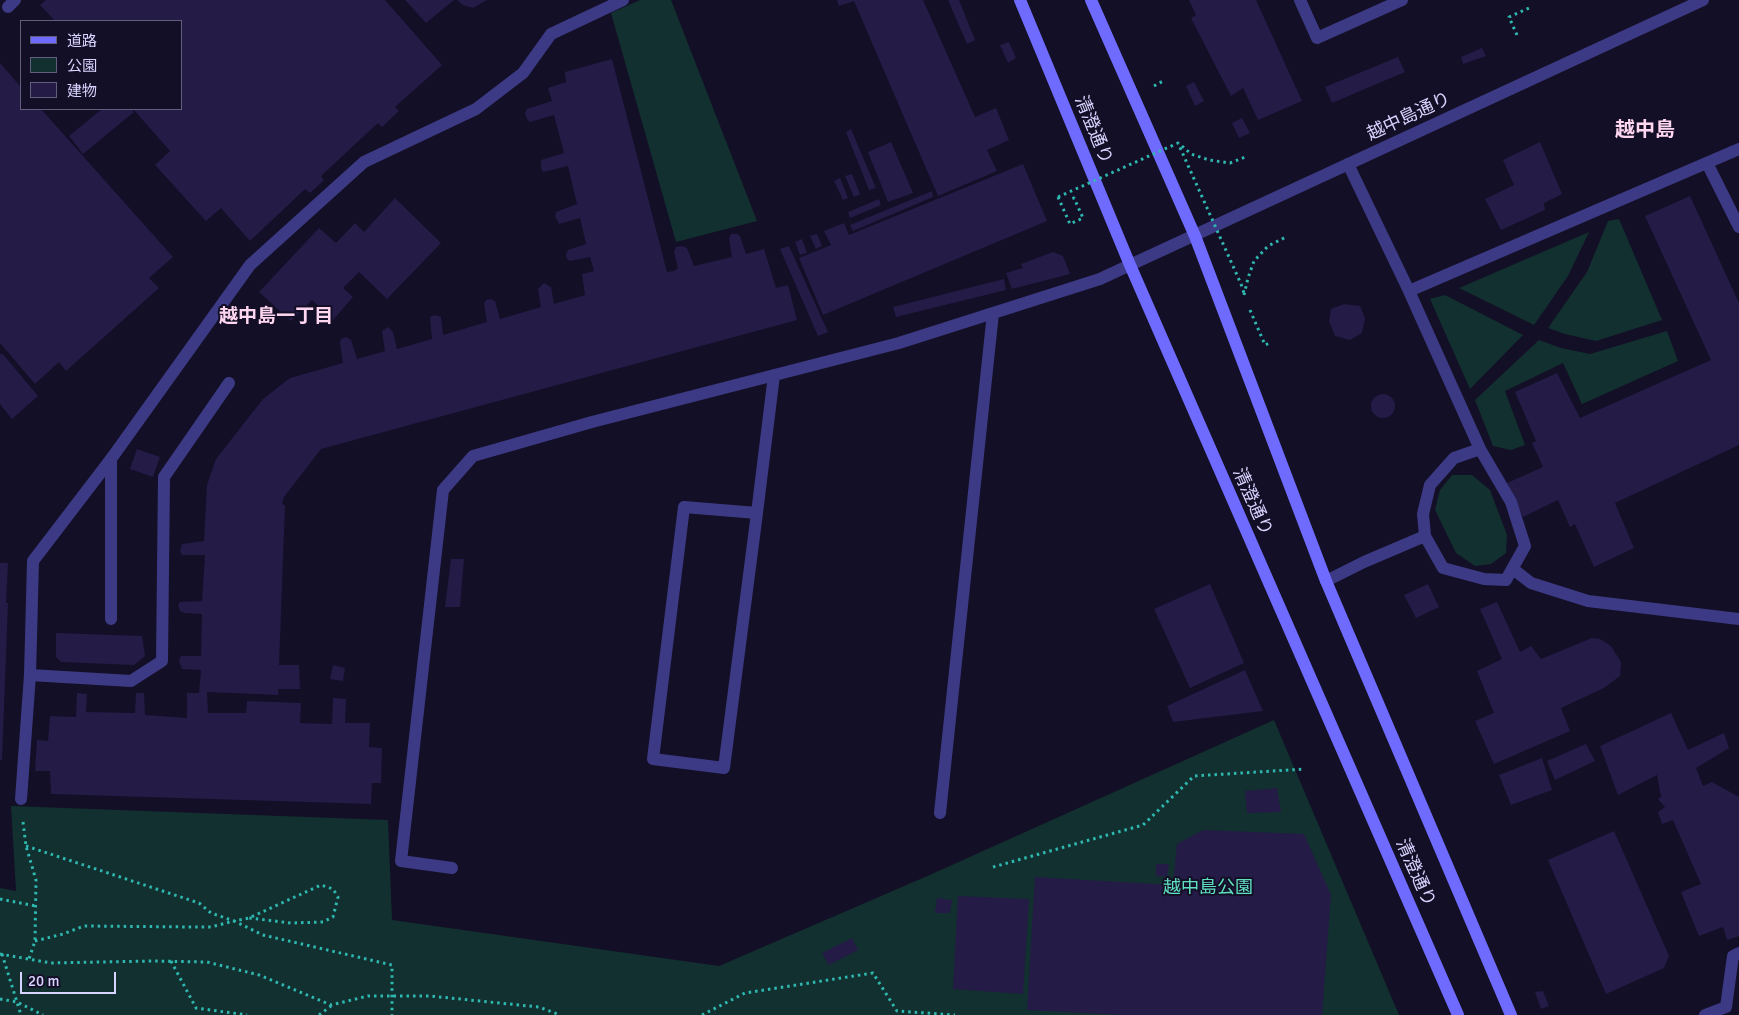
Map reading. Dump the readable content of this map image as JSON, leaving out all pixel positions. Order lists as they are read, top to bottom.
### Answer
{
  "streets": {
    "main road": ["清澄通り"],
    "street": ["越中島通り"]
  },
  "crossings": [
    ["越中島通り", "清澄通り"]
  ],
  "districts": ["越中島", "越中島一丁目"],
  "parks": ["越中島公園"],
  "legend": ["道路", "公園", "建物"],
  "scale_bar": "20 m"
}
